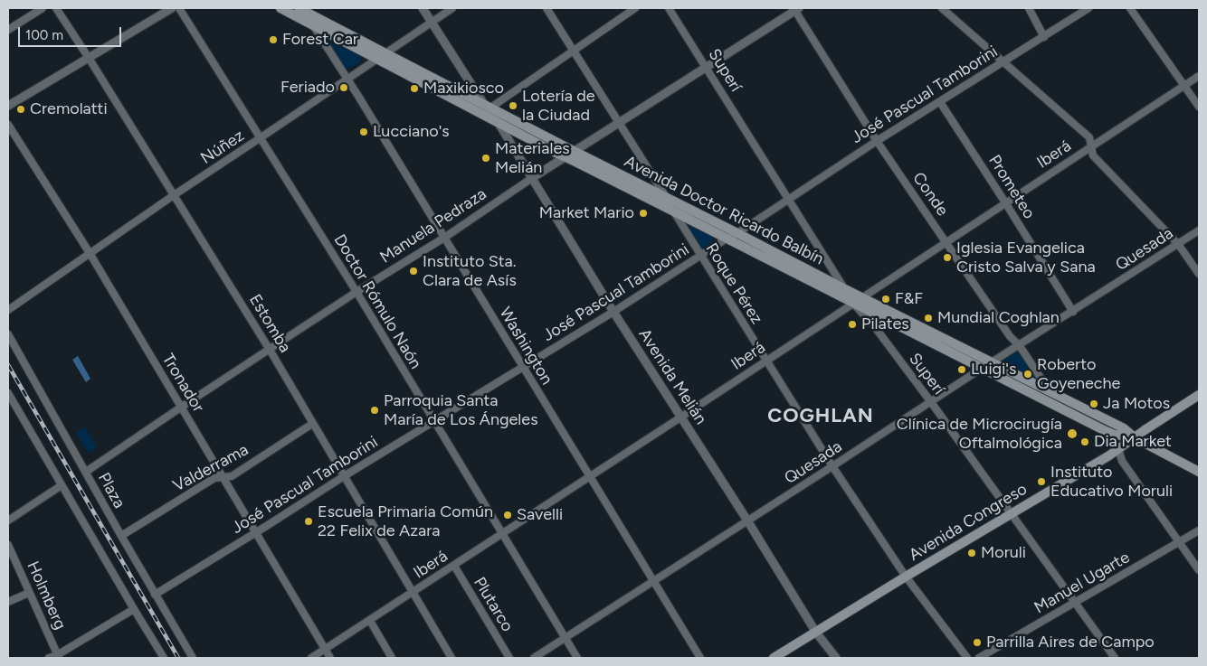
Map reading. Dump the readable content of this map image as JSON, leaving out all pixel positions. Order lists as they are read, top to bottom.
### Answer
{
  "streets": {
    "main road": ["Avenida Doctor Ricardo Balbín", "Avenida Congreso"],
    "street": [
      "Superí",
      "José Pascual Tamborini",
      "Núñez",
      "Iberá",
      "Prometeo",
      "Conde",
      "Manuela Pedraza",
      "Quesada",
      "Roque Pérez",
      "Doctor Rómulo Naón",
      "Estomba",
      "Washington",
      "Avenida Melián",
      "Tronador",
      "Valderrama",
      "Plaza",
      "Manuel Ugarte",
      "Holmberg",
      "Plutarco"
    ]
  },
  "crossings": [
    ["Superí", "José Pascual Tamborini"],
    ["Superí", "Iberá"],
    ["Superí", "Avenida Doctor Ricardo Balbín"],
    ["Superí", "Manuela Pedraza"],
    ["Superí", "Quesada"],
    ["Superí", "Avenida Congreso"],
    ["Superí", "Manuel Ugarte"],
    ["José Pascual Tamborini", "Prometeo"],
    ["José Pascual Tamborini", "Conde"],
    ["José Pascual Tamborini", "Avenida Doctor Ricardo Balbín"],
    ["José Pascual Tamborini", "Roque Pérez"],
    ["José Pascual Tamborini", "Doctor Rómulo Naón"],
    ["José Pascual Tamborini", "Estomba"],
    ["José Pascual Tamborini", "Washington"],
    ["José Pascual Tamborini", "Avenida Melián"],
    ["José Pascual Tamborini", "Tronador"],
    ["José Pascual Tamborini", "Plaza"],
    ["Núñez", "Avenida Doctor Ricardo Balbín"],
    ["Núñez", "Doctor Rómulo Naón"],
    ["Núñez", "Estomba"],
    ["Núñez", "Washington"],
    ["Núñez", "Avenida Melián"],
    ["Núñez", "Tronador"],
    ["Iberá", "Prometeo"],
    ["Iberá", "Conde"],
    ["Iberá", "Avenida Doctor Ricardo Balbín"],
    ["Iberá", "Roque Pérez"],
    ["Iberá", "Doctor Rómulo Naón"],
    ["Iberá", "Estomba"],
    ["Iberá", "Washington"],
    ["Iberá", "Avenida Melián"],
    ["Iberá", "Tronador"],
    ["Iberá", "Plutarco"],
    ["Prometeo", "Quesada"],
    ["Conde", "Avenida Doctor Ricardo Balbín"],
    ["Conde", "Manuela Pedraza"],
    ["Conde", "Quesada"],
    ["Avenida Doctor Ricardo Balbín", "Manuela Pedraza"],
    ["Avenida Doctor Ricardo Balbín", "Quesada"],
    ["Avenida Doctor Ricardo Balbín", "Roque Pérez"],
    ["Avenida Doctor Ricardo Balbín", "Washington"],
    ["Avenida Doctor Ricardo Balbín", "Avenida Melián"],
    ["Avenida Doctor Ricardo Balbín", "Avenida Congreso"],
    ["Manuela Pedraza", "Roque Pérez"],
    ["Manuela Pedraza", "Doctor Rómulo Naón"],
    ["Manuela Pedraza", "Estomba"],
    ["Manuela Pedraza", "Washington"],
    ["Manuela Pedraza", "Avenida Melián"],
    ["Manuela Pedraza", "Tronador"],
    ["Manuela Pedraza", "Plaza"],
    ["Quesada", "Roque Pérez"],
    ["Quesada", "Doctor Rómulo Naón"],
    ["Quesada", "Washington"],
    ["Quesada", "Avenida Melián"],
    ["Roque Pérez", "Avenida Congreso"],
    ["Estomba", "Valderrama"],
    ["Avenida Melián", "Avenida Congreso"],
    ["Tronador", "Valderrama"],
    ["Valderrama", "Plaza"]
  ],
  "districts": ["COGHLAN"],
  "places": [
    "Forest Car",
    "Feriado",
    "Maxikiosco",
    "Lotería de la Ciudad",
    "Cremolatti",
    "Lucciano's",
    "Materiales Melián",
    "Market Mario",
    "Iglesia Evangelica Cristo Salva y Sana",
    "Instituto Sta. Clara de Asís",
    "F&F",
    "Mundial Coghlan",
    "Pilates",
    "Luigi's",
    "Roberto Goyeneche",
    "Ja Motos",
    "Parroquia Santa María de Los Ángeles",
    "Clínica de Microcirugía Oftalmológica",
    "Dia Market",
    "Instituto Educativo Moruli",
    "Savelli",
    "Escuela Primaria Común 22 Felix de Azara",
    "Moruli",
    "Parrilla Aires de Campo"
  ],
  "scale_bar": "100 m"
}
